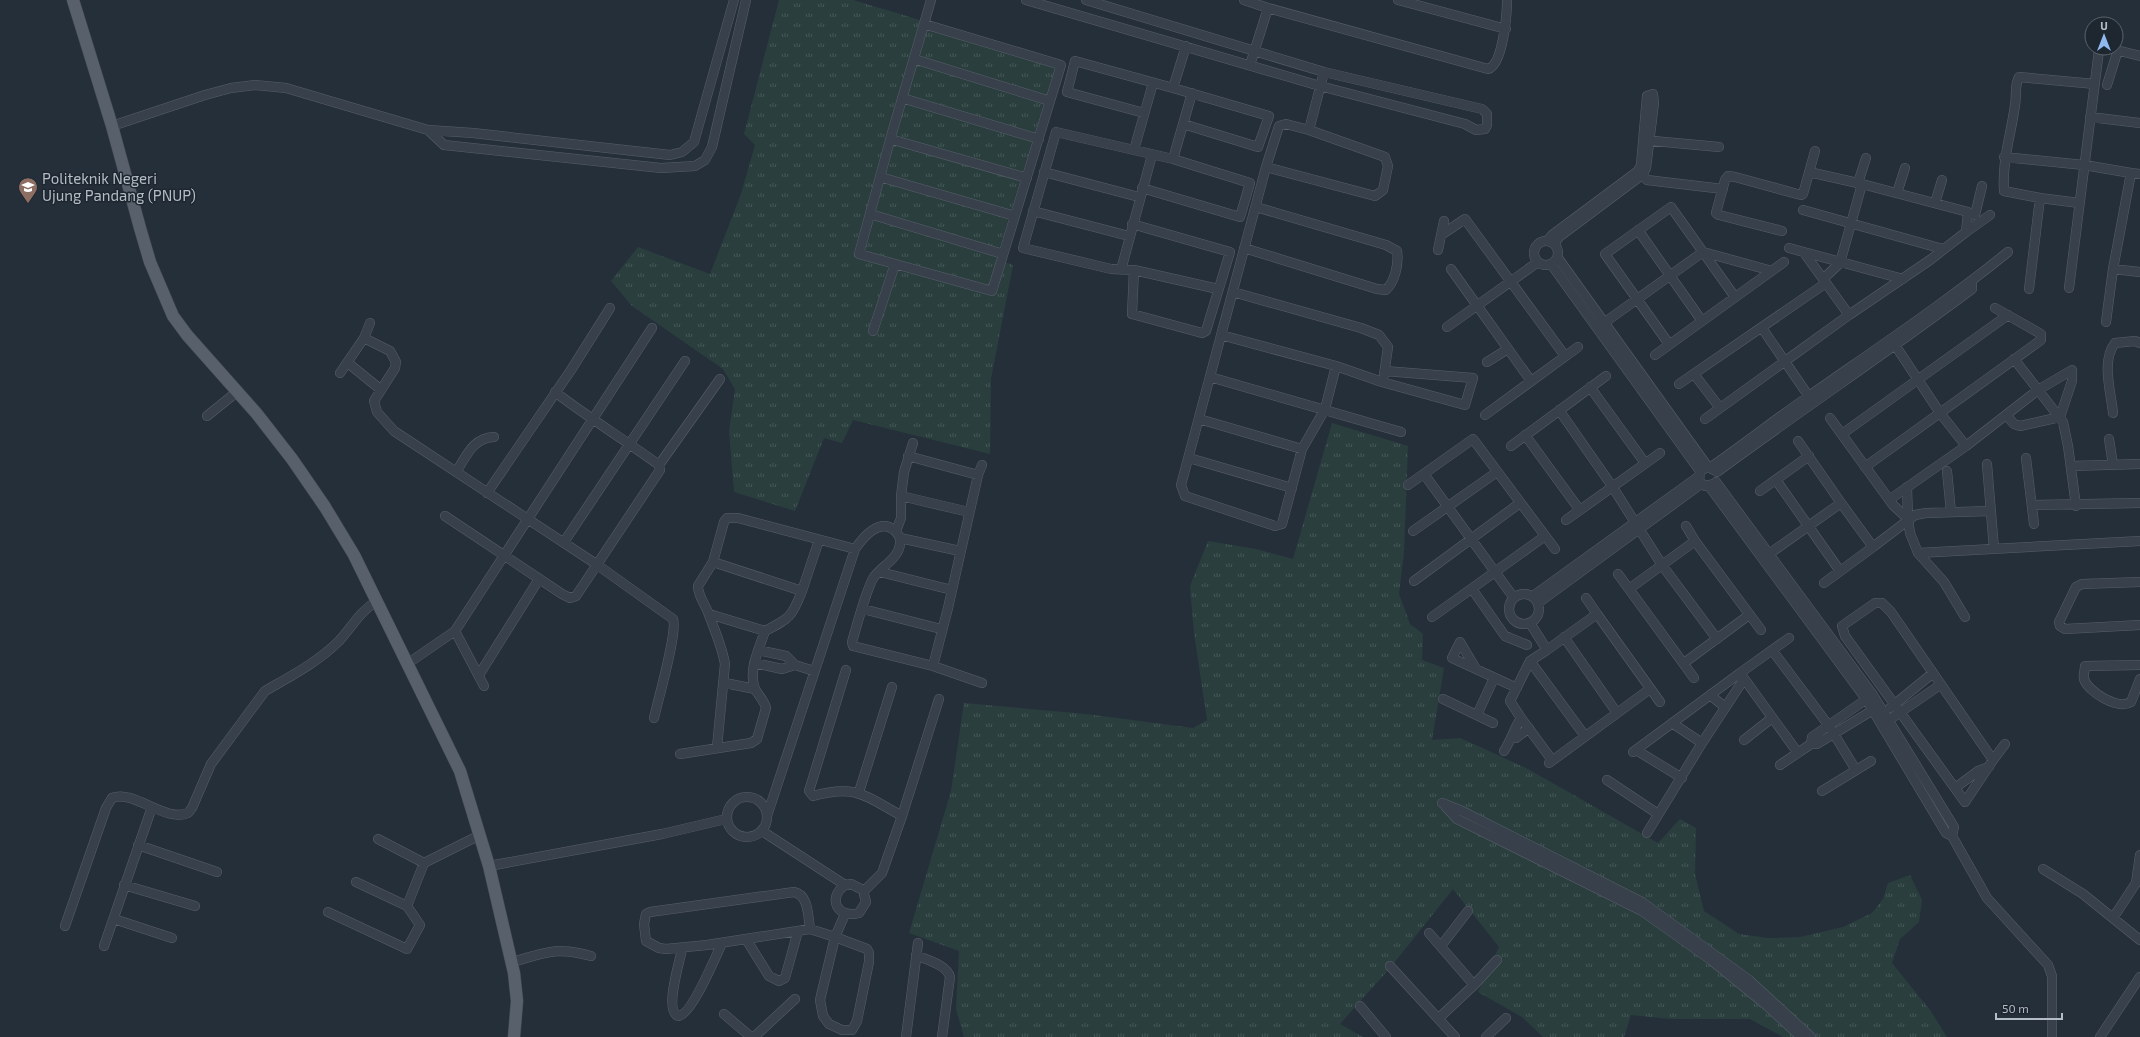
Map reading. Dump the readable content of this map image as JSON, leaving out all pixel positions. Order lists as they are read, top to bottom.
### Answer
{
  "places": {
    "school or university": ["Politeknik Negeri Ujung Pandang (PNUP)"]
  },
  "scale_bar": "50 m",
  "north": "top"
}
